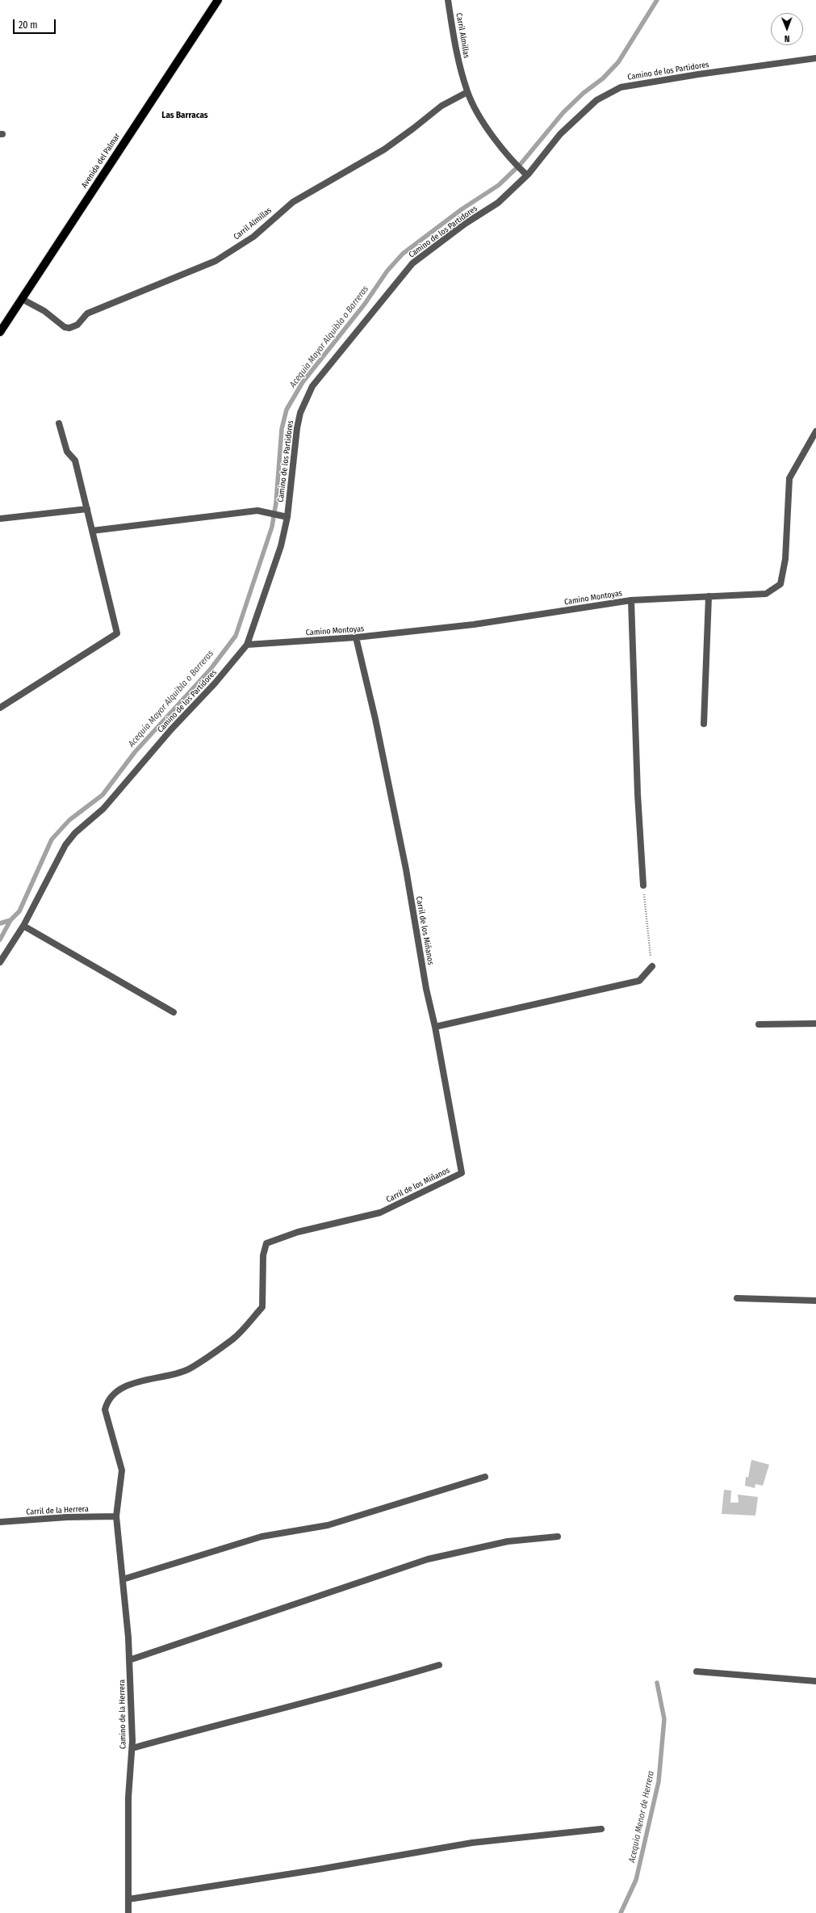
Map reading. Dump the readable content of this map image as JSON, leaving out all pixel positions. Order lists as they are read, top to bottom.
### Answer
{
  "streets": {
    "main road": ["Avenida del Palmar"],
    "street": [
      "Carril Almillas",
      "Camino de los Partidores",
      "Camino Montoyas",
      "Carril de los Miñanos",
      "Carril de la Herrera",
      "Camino de la Herrera"
    ]
  },
  "crossings": [
    ["Carril Almillas", "Camino de los Partidores"],
    ["Carril Almillas", "Avenida del Palmar"],
    ["Camino de los Partidores", "Camino Montoyas"],
    ["Camino Montoyas", "Carril de los Miñanos"],
    ["Carril de los Miñanos", "Carril de la Herrera"],
    ["Carril de los Miñanos", "Camino de la Herrera"],
    ["Carril de la Herrera", "Camino de la Herrera"]
  ],
  "districts": ["Las Barracas"],
  "water": ["Acequia Mayor Alquibla o Barreras", "Acequia Menor de Herrera"],
  "scale_bar": "20 m",
  "north": "bottom"
}
